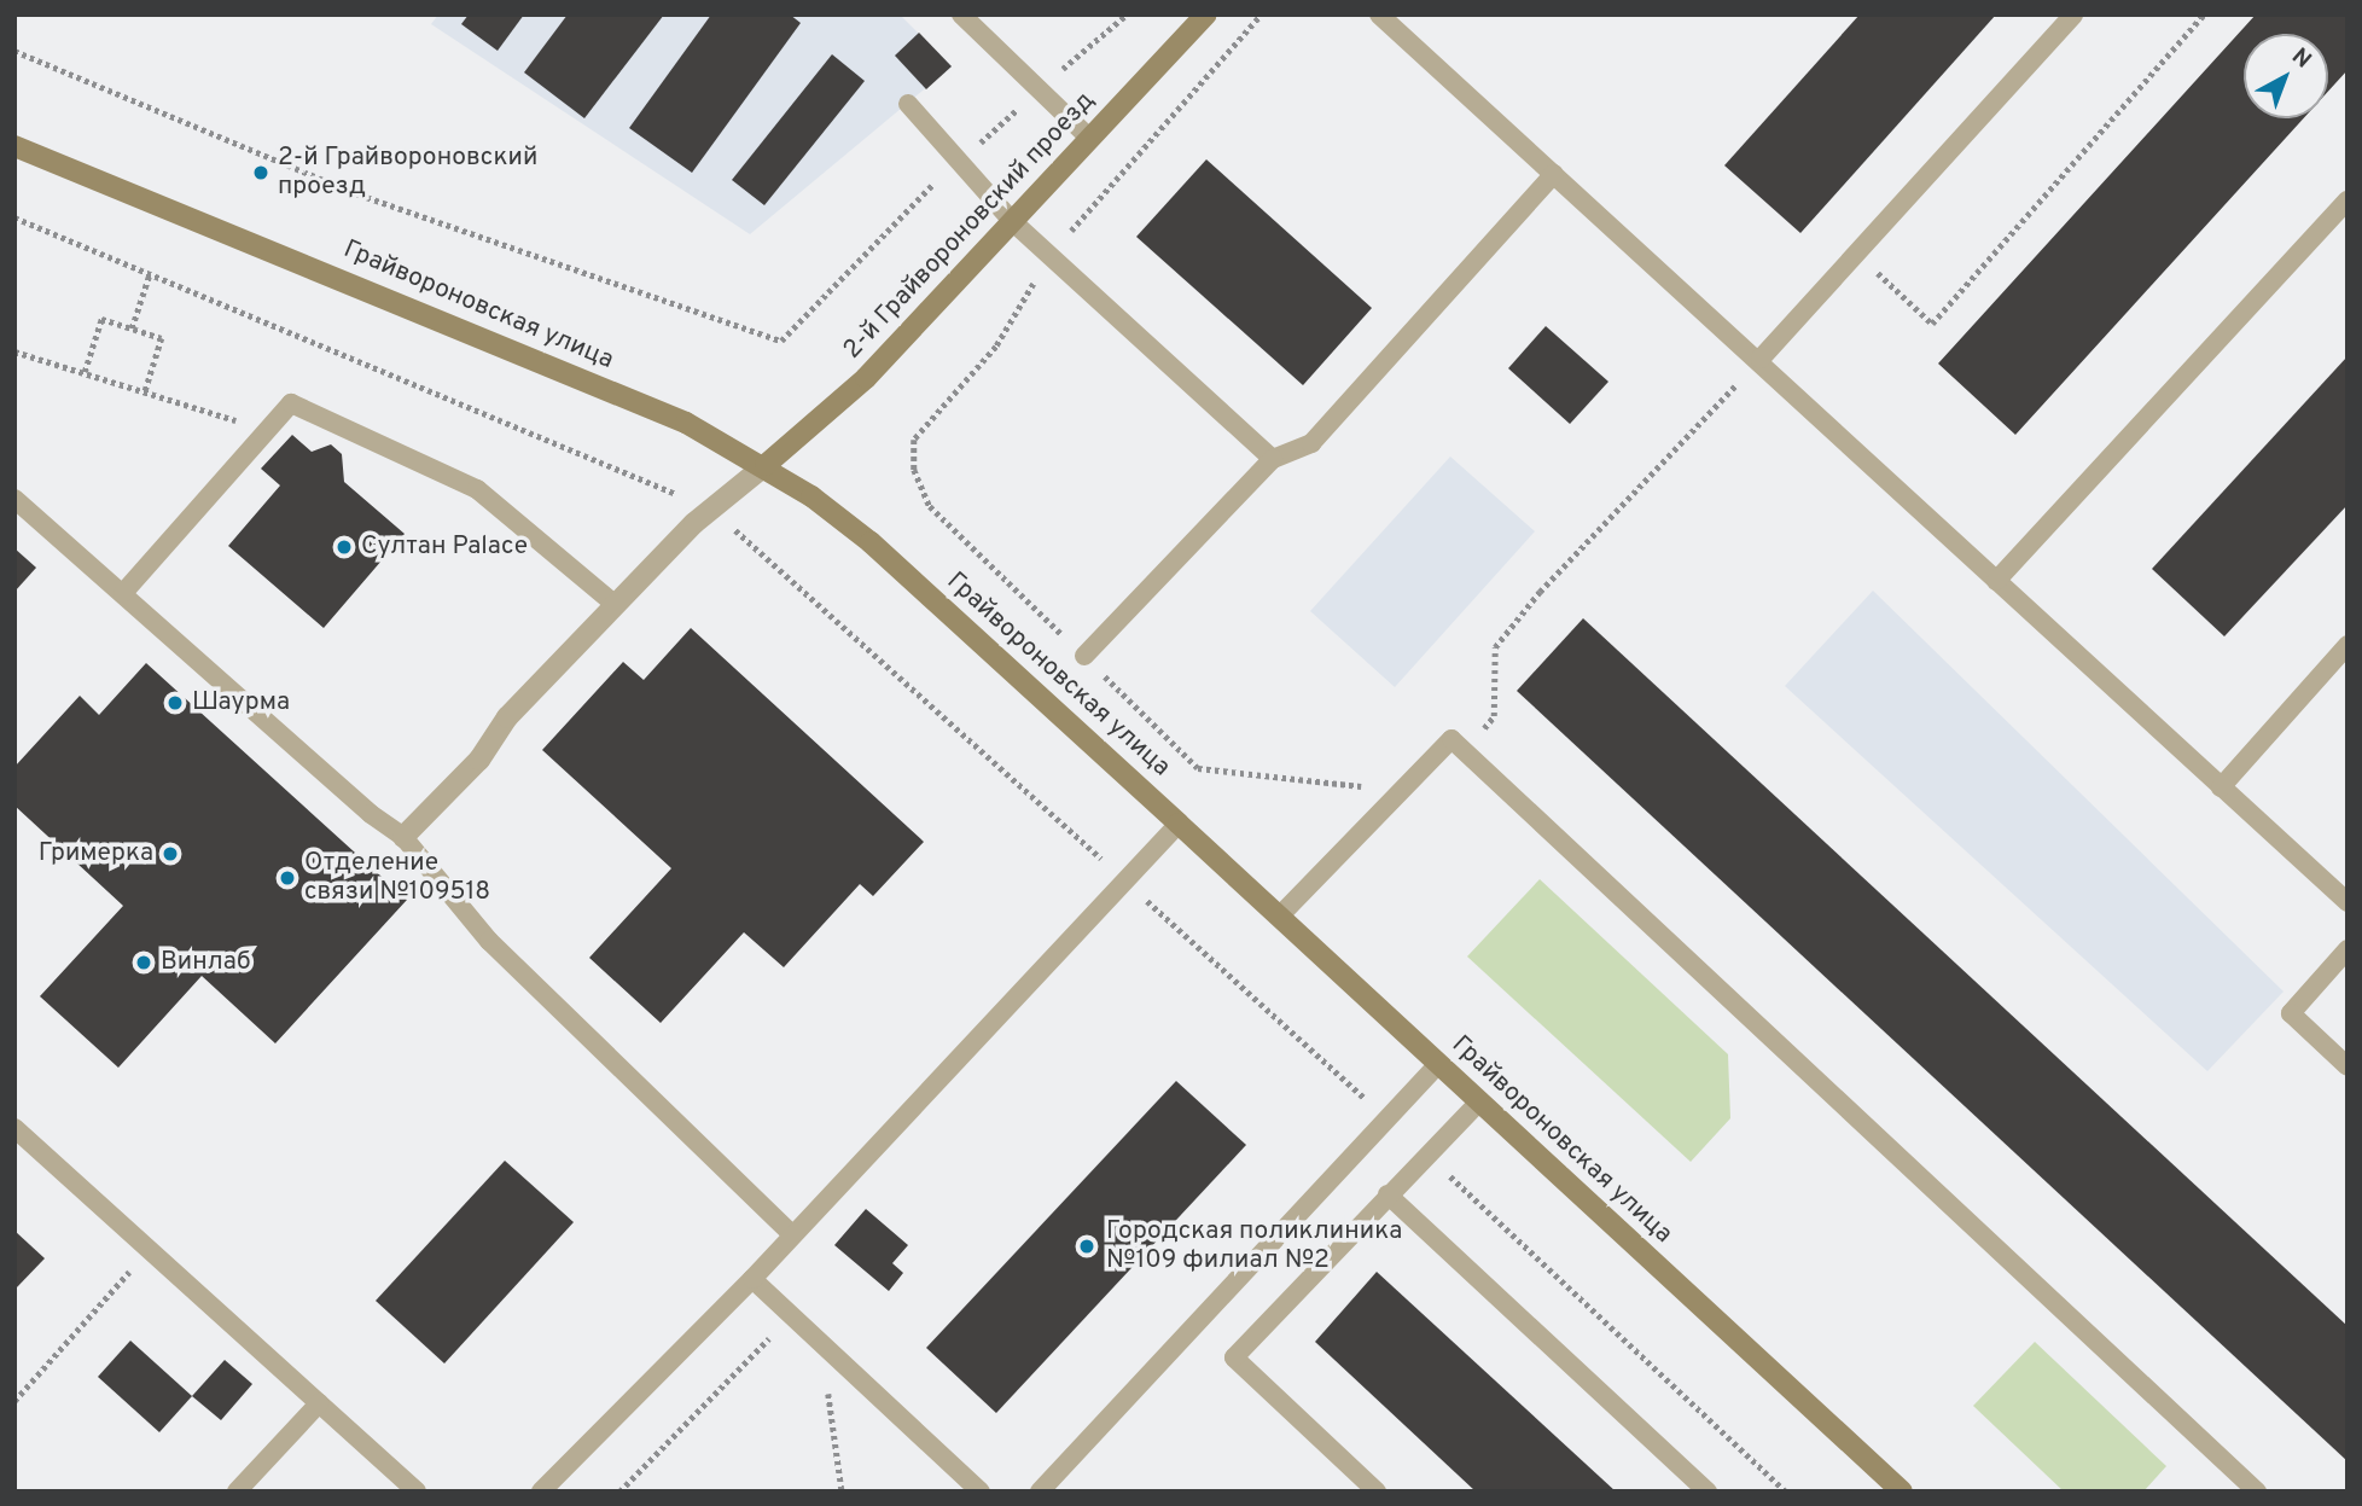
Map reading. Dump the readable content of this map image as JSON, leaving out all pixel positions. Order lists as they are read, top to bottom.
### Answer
{
  "streets": {
    "main road": ["2-й Грайвороновский проезд", "Грайвороновская улица"]
  },
  "crossings": [
    ["2-й Грайвороновский проезд", "Грайвороновская улица"]
  ],
  "places": [
    "2-й Грайвороновский проезд",
    "Султан Palace",
    "Шаурма",
    "Гримерка",
    "Отделение связи №109518",
    "Винлаб",
    "Городская поликлиника №109 филиал №2"
  ],
  "north": "top right"
}
